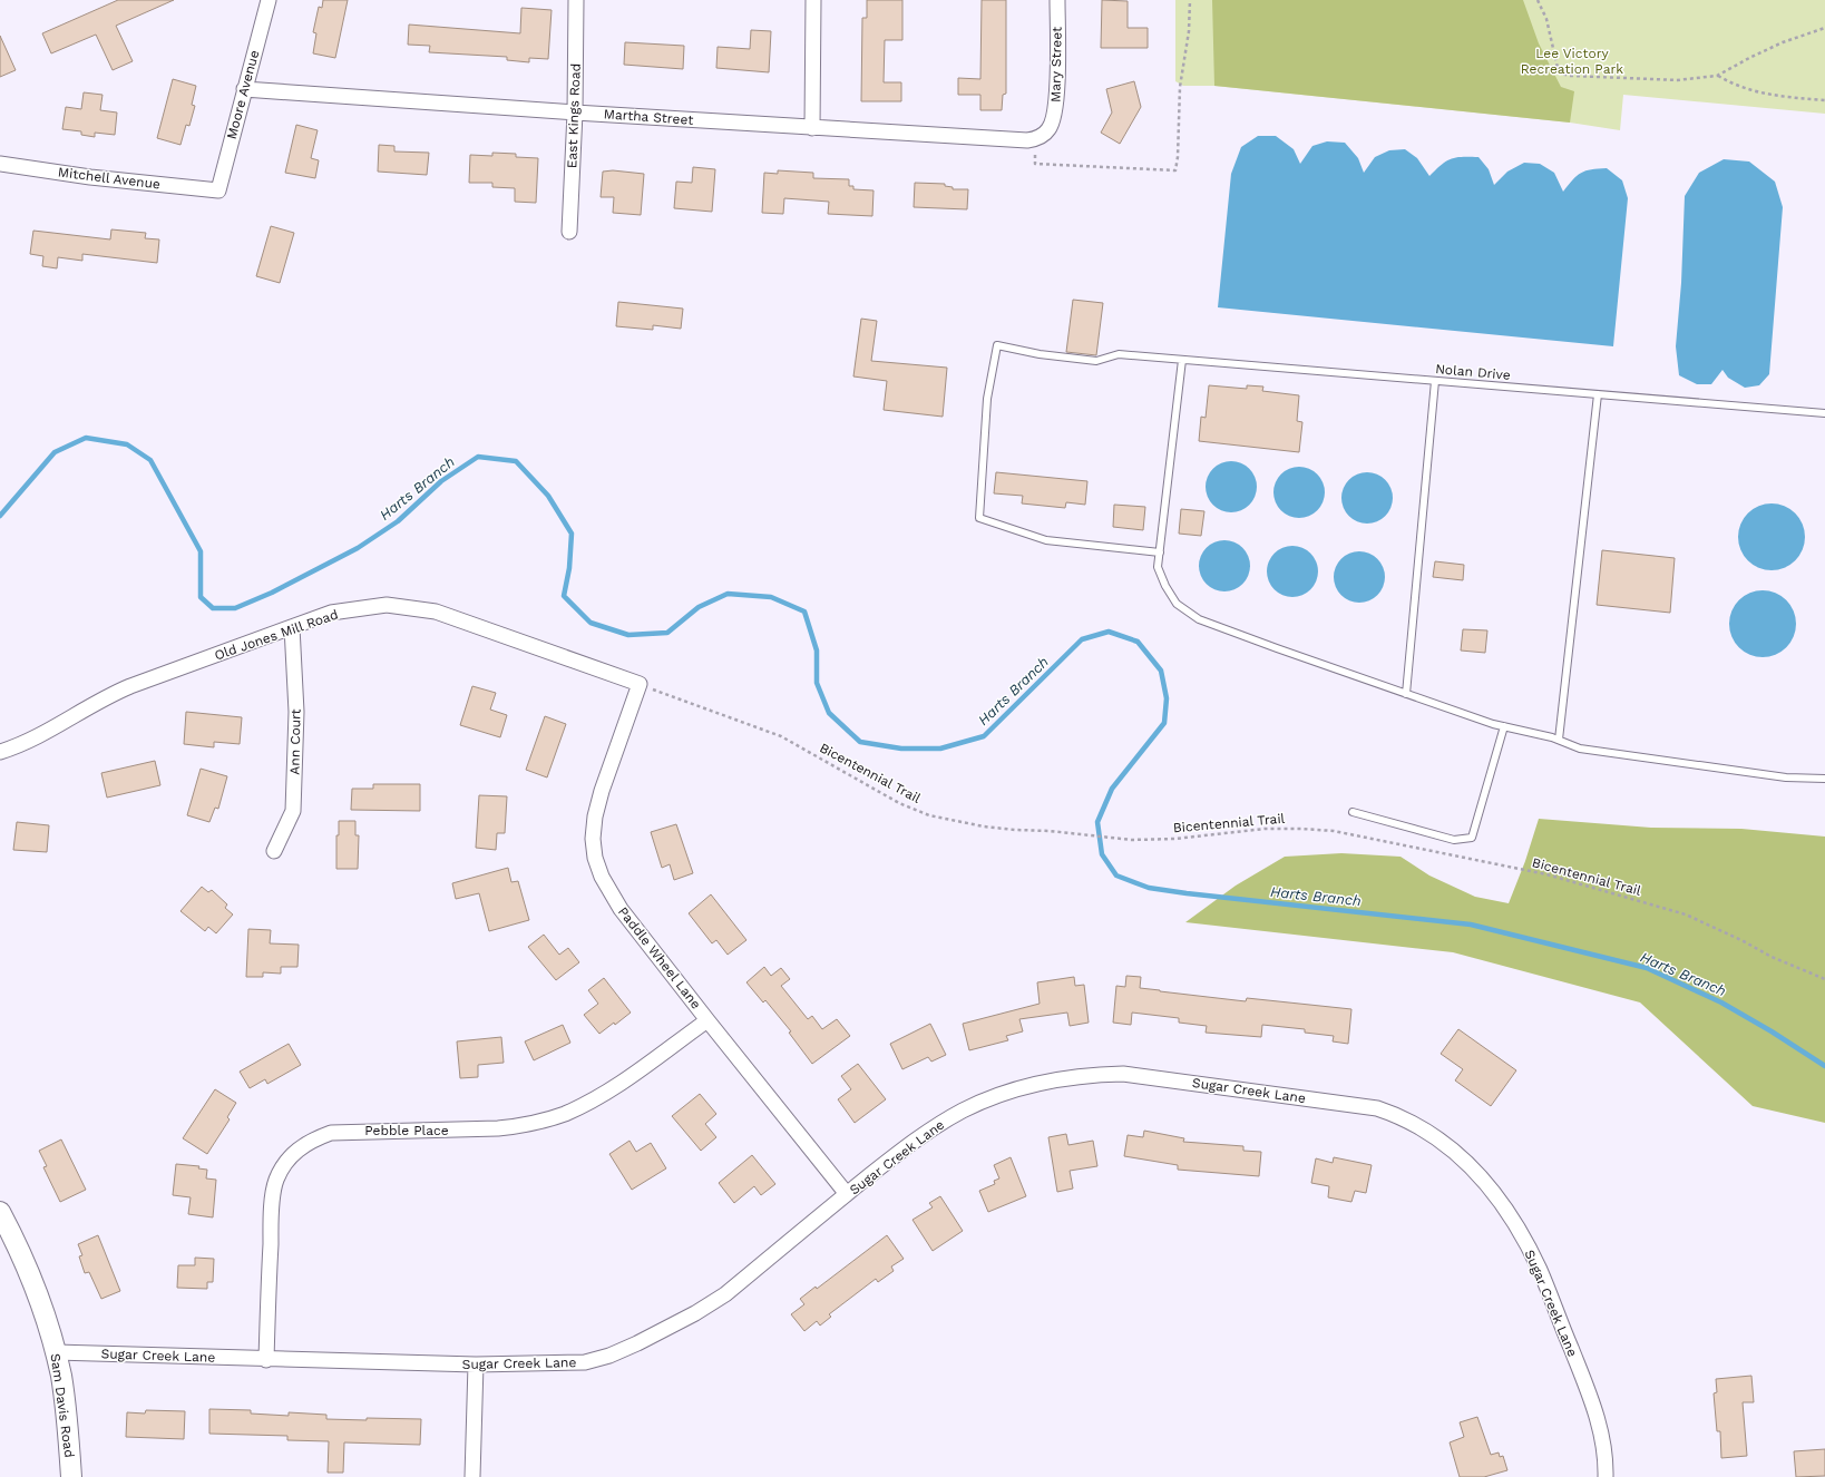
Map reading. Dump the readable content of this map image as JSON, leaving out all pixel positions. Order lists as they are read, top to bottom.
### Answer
{
  "streets": {
    "street": [
      "Mary Street",
      "Moore Avenue",
      "East Kings Road",
      "Martha Street",
      "Mitchell Avenue",
      "Old Jones Mill Road",
      "Ann Court",
      "Paddle Wheel Lane",
      "Sugar Creek Lane",
      "Pebble Place",
      "Sam Davis Road"
    ],
    "lane": ["Nolan Drive"],
    "path": ["Bicentennial Trail"]
  },
  "crossings": [
    ["Mary Street", "Martha Street"],
    ["Moore Avenue", "Martha Street"],
    ["Moore Avenue", "Mitchell Avenue"],
    ["East Kings Road", "Martha Street"],
    ["Old Jones Mill Road", "Ann Court"],
    ["Old Jones Mill Road", "Bicentennial Trail"],
    ["Old Jones Mill Road", "Paddle Wheel Lane"],
    ["Bicentennial Trail", "Paddle Wheel Lane"],
    ["Paddle Wheel Lane", "Sugar Creek Lane"],
    ["Paddle Wheel Lane", "Pebble Place"],
    ["Sugar Creek Lane", "Pebble Place"],
    ["Sugar Creek Lane", "Sam Davis Road"]
  ],
  "water": ["Harts Branch"],
  "parks": ["Lee Victory Recreation Park"]
}
